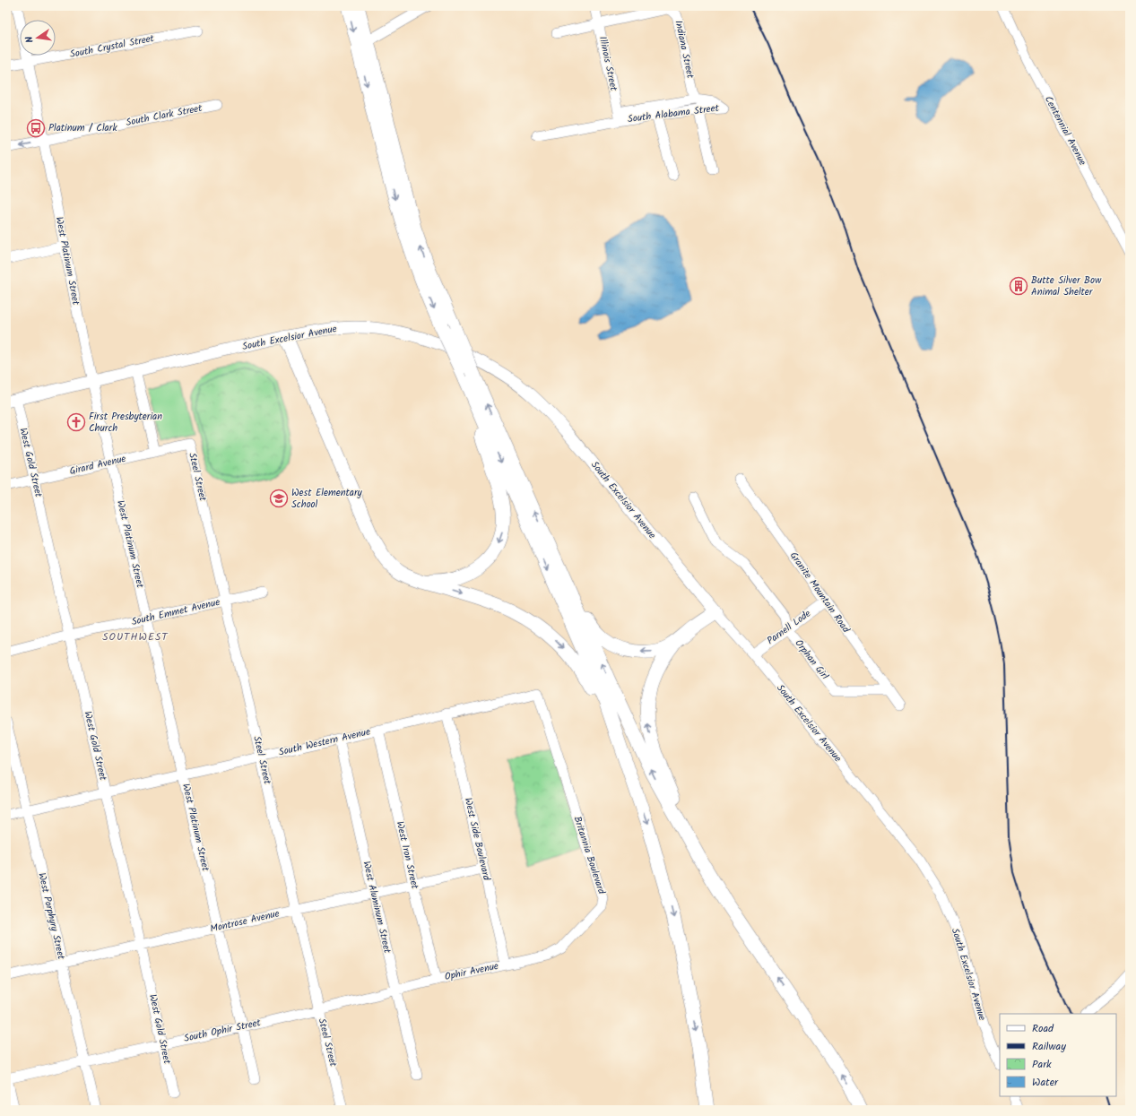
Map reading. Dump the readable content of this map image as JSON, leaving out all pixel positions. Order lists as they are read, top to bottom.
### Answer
{
  "streets": {
    "main road": ["South Excelsior Avenue"],
    "street": [
      "South Crystal Street",
      "Indiana Street",
      "Illinois Street",
      "South Alabama Street",
      "South Clark Street",
      "Centennial Avenue",
      "West Platinum Street",
      "West Gold Street",
      "Girard Avenue",
      "Steel Street",
      "Granite Mountain Road",
      "South Emmet Avenue",
      "Parnell Lode",
      "Orphan Girl",
      "South Western Avenue",
      "West Side Boulevard",
      "West Iron Street",
      "Britannia Boulevard",
      "West Aluminum Street",
      "West Porphyry Street",
      "Montrose Avenue",
      "Ophir Avenue",
      "South Ophir Street"
    ]
  },
  "crossings": [
    ["South Crystal Street", "West Platinum Street"],
    ["Indiana Street", "Illinois Street"],
    ["Indiana Street", "South Alabama Street"],
    ["Illinois Street", "South Alabama Street"],
    ["South Clark Street", "West Platinum Street"],
    ["West Platinum Street", "South Excelsior Avenue"],
    ["West Platinum Street", "Girard Avenue"],
    ["West Platinum Street", "South Emmet Avenue"],
    ["West Platinum Street", "South Western Avenue"],
    ["West Platinum Street", "Montrose Avenue"],
    ["West Platinum Street", "South Ophir Street"],
    ["South Excelsior Avenue", "West Gold Street"],
    ["South Excelsior Avenue", "Parnell Lode"],
    ["West Gold Street", "Girard Avenue"],
    ["West Gold Street", "South Emmet Avenue"],
    ["West Gold Street", "South Western Avenue"],
    ["West Gold Street", "Montrose Avenue"],
    ["West Gold Street", "South Ophir Street"],
    ["Girard Avenue", "Steel Street"],
    ["Steel Street", "South Emmet Avenue"],
    ["Steel Street", "South Western Avenue"],
    ["Steel Street", "Montrose Avenue"],
    ["Steel Street", "South Ophir Street"],
    ["Granite Mountain Road", "Parnell Lode"],
    ["Granite Mountain Road", "Orphan Girl"],
    ["Parnell Lode", "Orphan Girl"],
    ["South Western Avenue", "West Side Boulevard"],
    ["South Western Avenue", "West Iron Street"],
    ["South Western Avenue", "Britannia Boulevard"],
    ["South Western Avenue", "West Aluminum Street"],
    ["South Western Avenue", "West Porphyry Street"],
    ["West Side Boulevard", "Britannia Boulevard"],
    ["West Side Boulevard", "Montrose Avenue"],
    ["West Side Boulevard", "Ophir Avenue"],
    ["West Iron Street", "Montrose Avenue"],
    ["West Iron Street", "Ophir Avenue"],
    ["West Iron Street", "South Ophir Street"],
    ["Britannia Boulevard", "Ophir Avenue"],
    ["West Aluminum Street", "Montrose Avenue"],
    ["West Aluminum Street", "South Ophir Street"],
    ["West Porphyry Street", "Montrose Avenue"],
    ["West Porphyry Street", "South Ophir Street"],
    ["Ophir Avenue", "South Ophir Street"]
  ],
  "districts": ["SOUTHWEST"],
  "places": {
    "bus stop": ["Platinum / Clark"],
    "building": ["Butte Silver Bow Animal Shelter"],
    "church": ["First Presbyterian Church"],
    "school or university": ["West Elementary School"]
  },
  "legend": [
    "Road",
    "Railway",
    "Park",
    "Water"
  ],
  "north": "left"
}
